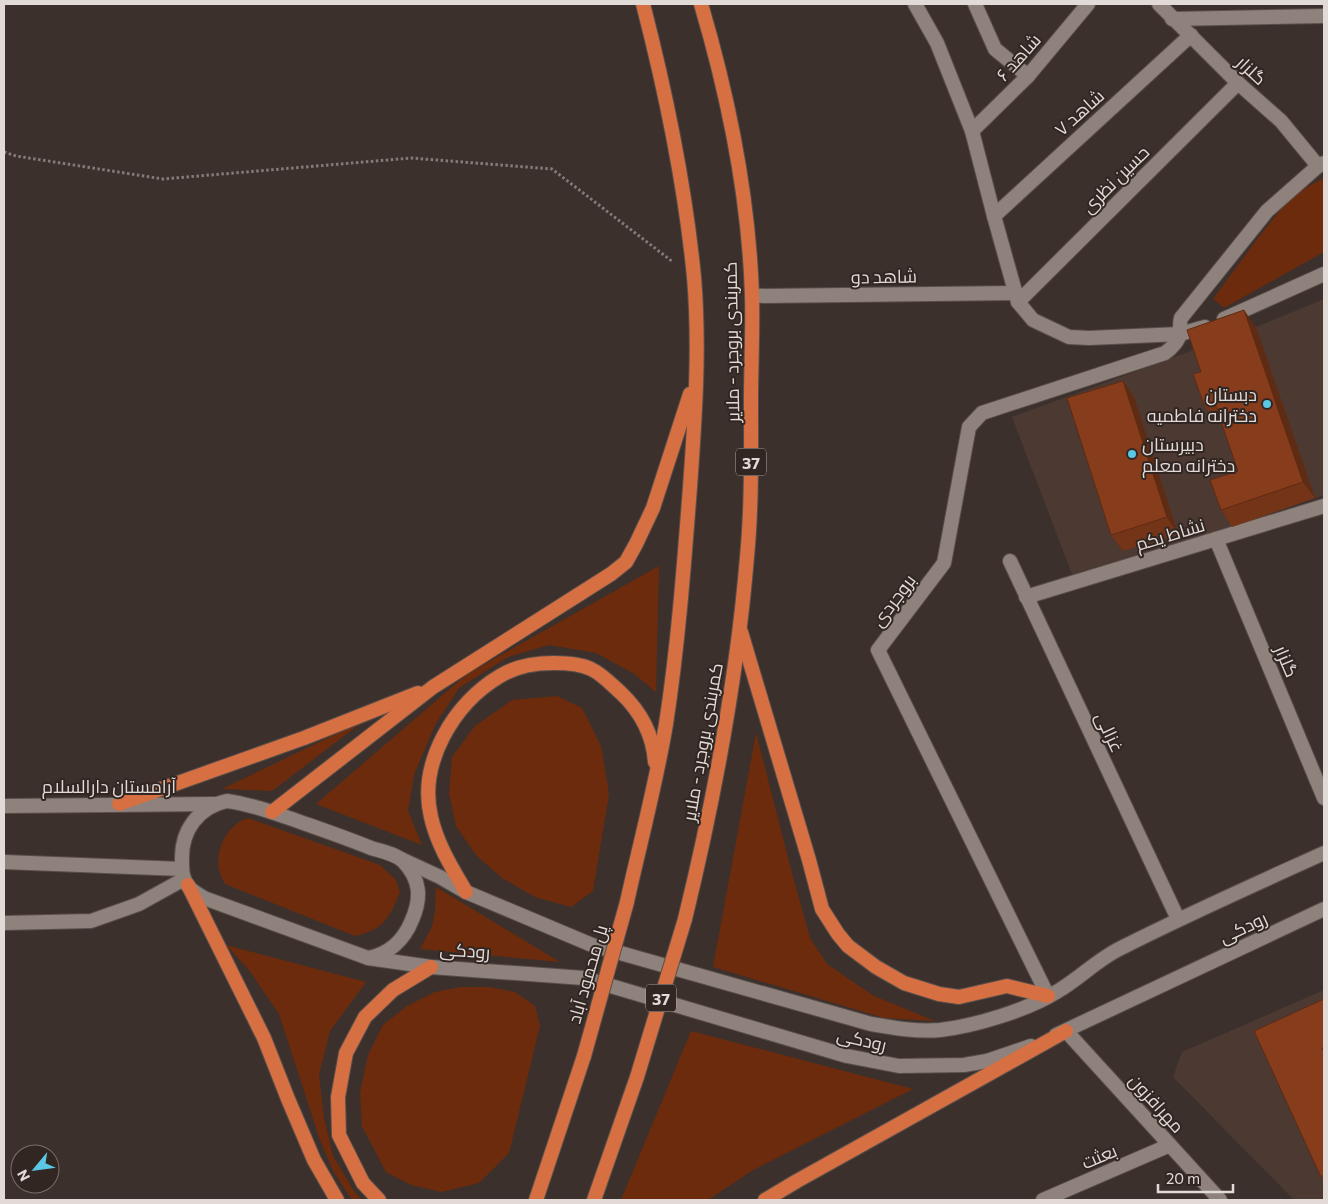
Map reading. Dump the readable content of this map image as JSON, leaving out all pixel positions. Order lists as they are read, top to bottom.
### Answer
{
  "streets": {
    "highway": ["کمربندی بروجرد - ملایر", "37", "پل محمود آباد"],
    "street": [
      "شاهد ۶",
      "گلزار",
      "شاهد ۷",
      "حسین نظری",
      "شاهد دو",
      "نشاط یکم",
      "بروجردی",
      "غزالی",
      "آرامستان دارالسلام",
      "رودکی",
      "مهرافزون",
      "بعثت"
    ]
  },
  "crossings": [
    ["گلزار", "شاهد ۷"],
    ["گلزار", "حسین نظری"],
    ["گلزار", "نشاط یکم"],
    ["حسین نظری", "شاهد دو"],
    ["شاهد دو", "کمربندی بروجرد - ملایر"],
    ["کمربندی بروجرد - ملایر", "پل محمود آباد"],
    ["نشاط یکم", "غزالی"],
    ["بروجردی", "رودکی"],
    ["غزالی", "رودکی"],
    ["آرامستان دارالسلام", "رودکی"],
    ["رودکی", "مهرافزون"],
    ["مهرافزون", "بعثت"]
  ],
  "places": ["دبستان دخترانه فاطمیه", "دبیرستان دخترانه معلم"],
  "scale_bar": "20 m",
  "north": "bottom left"
}
